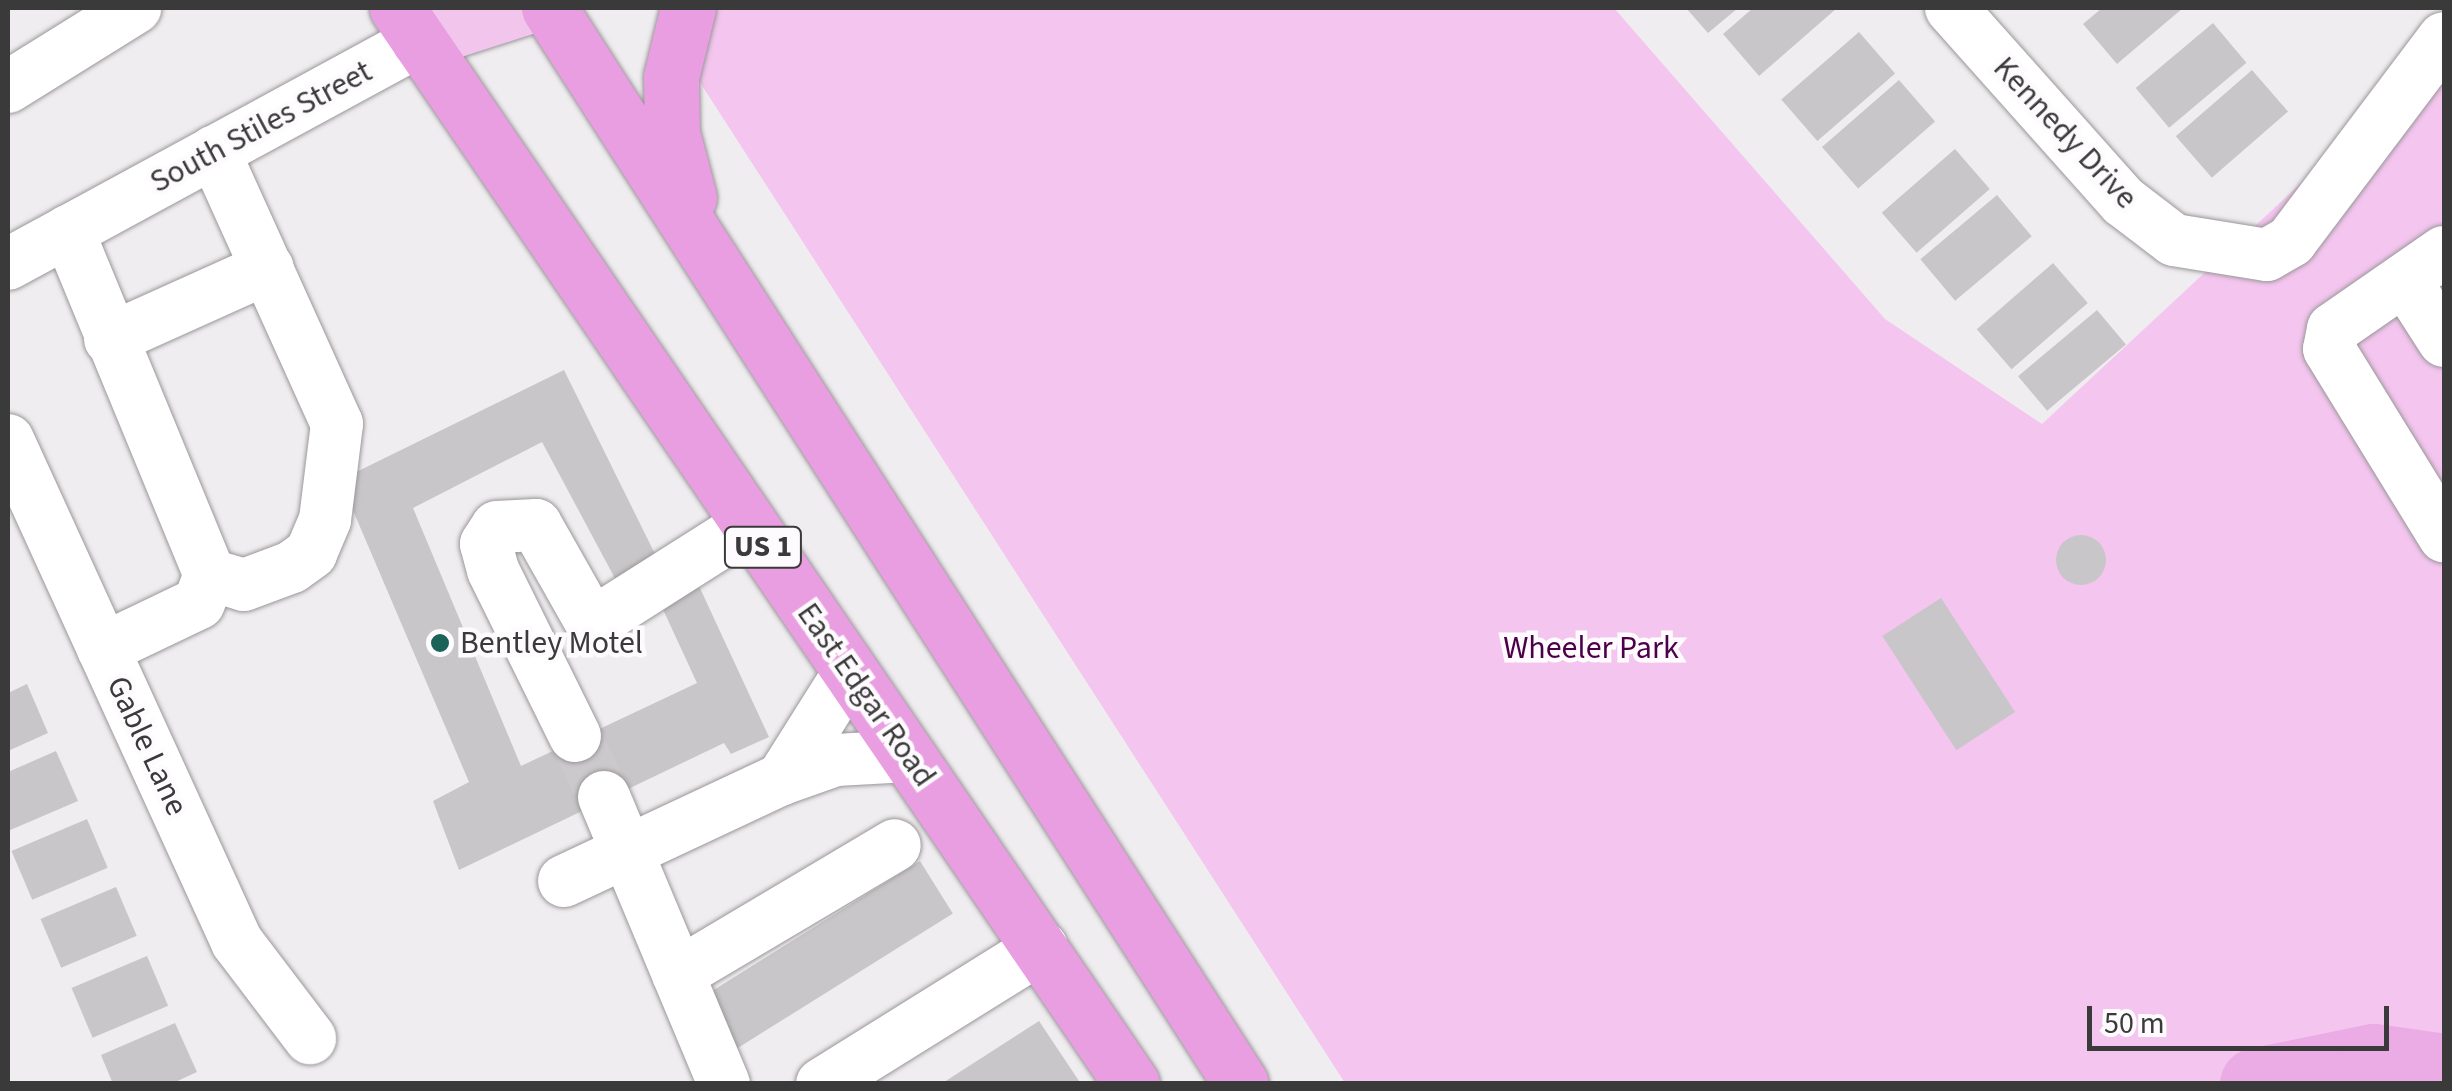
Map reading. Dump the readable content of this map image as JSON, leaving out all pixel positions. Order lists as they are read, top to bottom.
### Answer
{
  "streets": {
    "highway": ["US 1", "East Edgar Road"],
    "main road": ["South Stiles Street"],
    "street": ["Kennedy Drive", "Gable Lane"]
  },
  "crossings": [
    ["South Stiles Street", "East Edgar Road"]
  ],
  "parks": ["Wheeler Park"],
  "places": ["Bentley Motel"],
  "scale_bar": "50 m"
}
